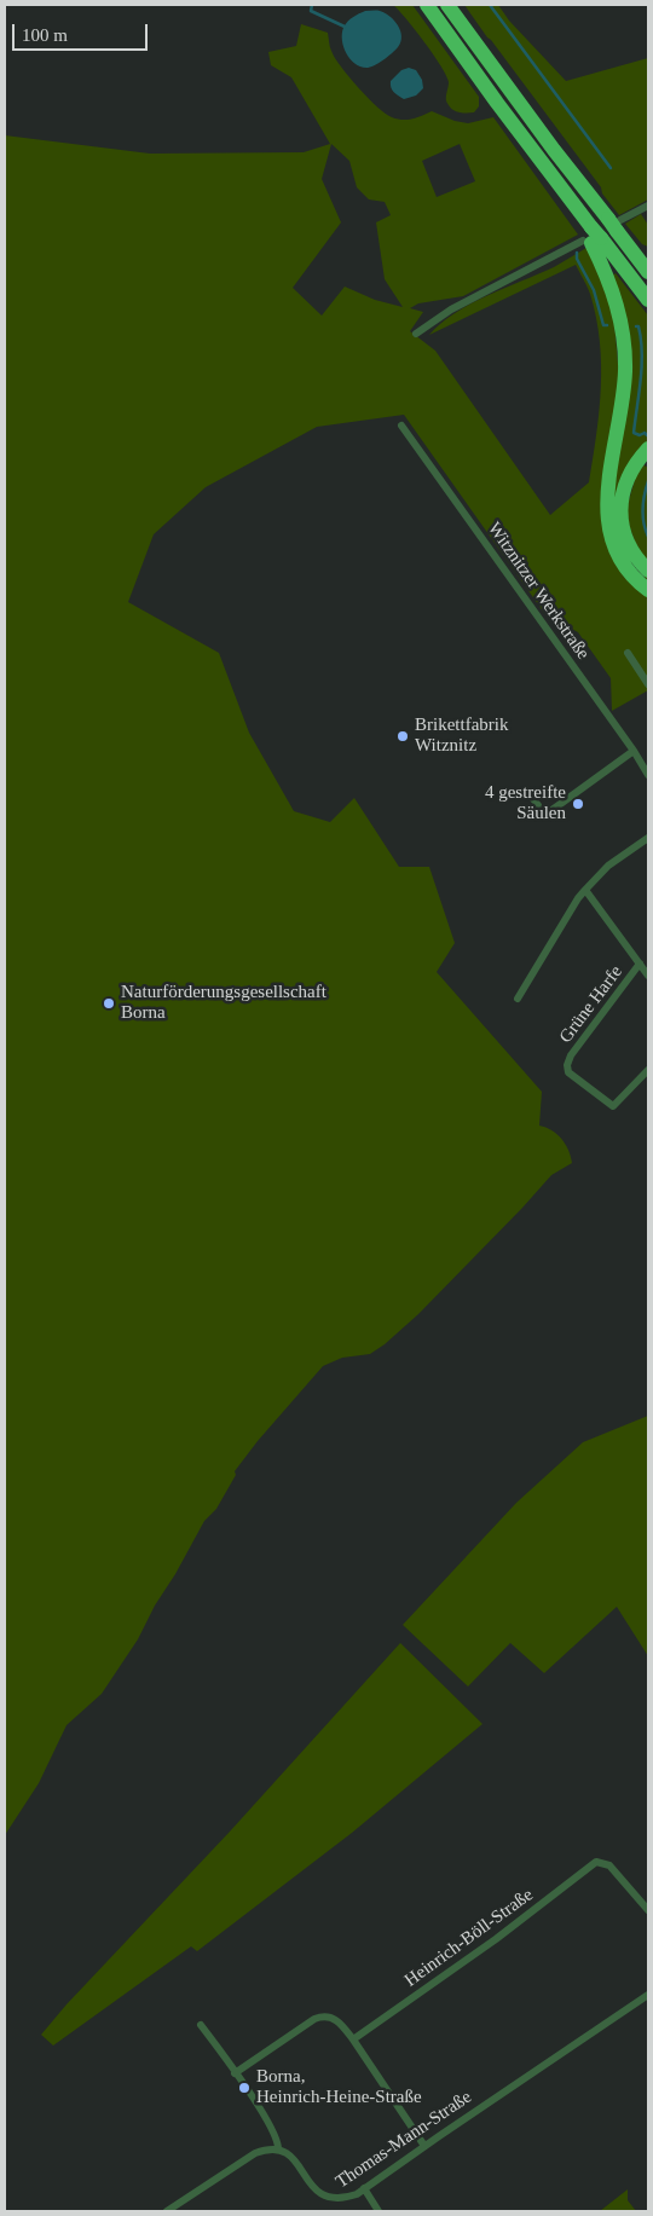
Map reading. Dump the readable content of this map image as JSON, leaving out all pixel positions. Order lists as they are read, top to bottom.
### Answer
{
  "streets": {
    "street": [
      "Witznitzer Werkstraße",
      "Grüne Harfe",
      "Heinrich-Böll-Straße",
      "Thomas-Mann-Straße"
    ]
  },
  "places": [
    "Brikettfabrik Witznitz",
    "4 gestreifte Säulen",
    "Naturförderungsgesellschaft Borna",
    "Borna, Heinrich-Heine-Straße"
  ],
  "scale_bar": "100 m"
}
